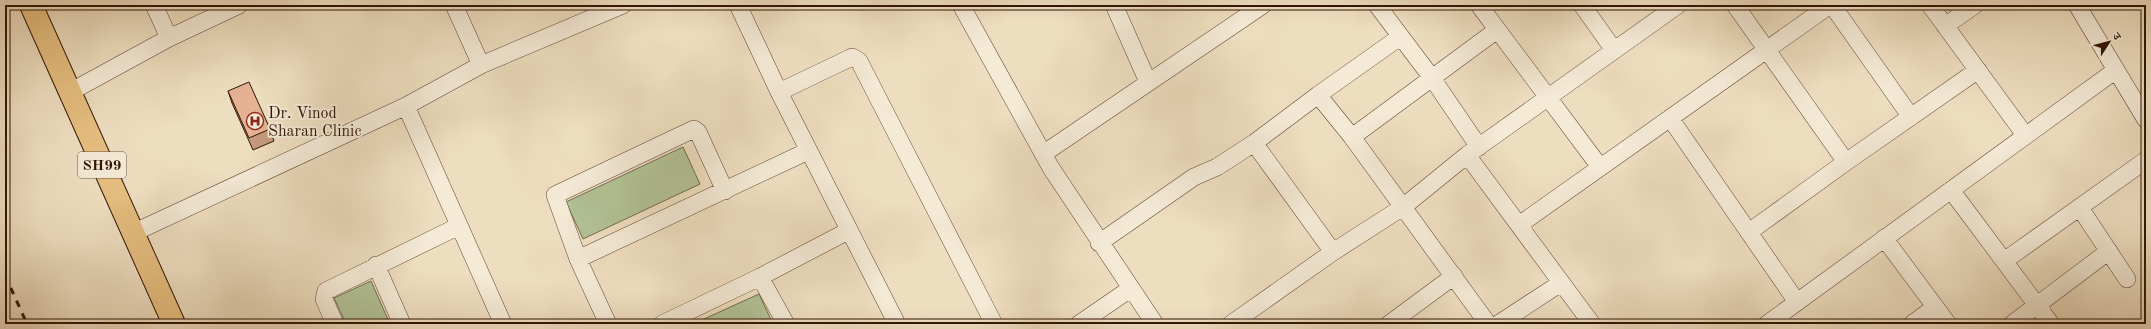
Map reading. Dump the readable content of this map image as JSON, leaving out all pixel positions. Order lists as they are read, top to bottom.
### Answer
{
  "streets": {
    "main road": ["SH99"]
  },
  "places": {
    "hospital": ["Dr. Vinod Sharan Clinic"]
  },
  "north": "top right"
}
